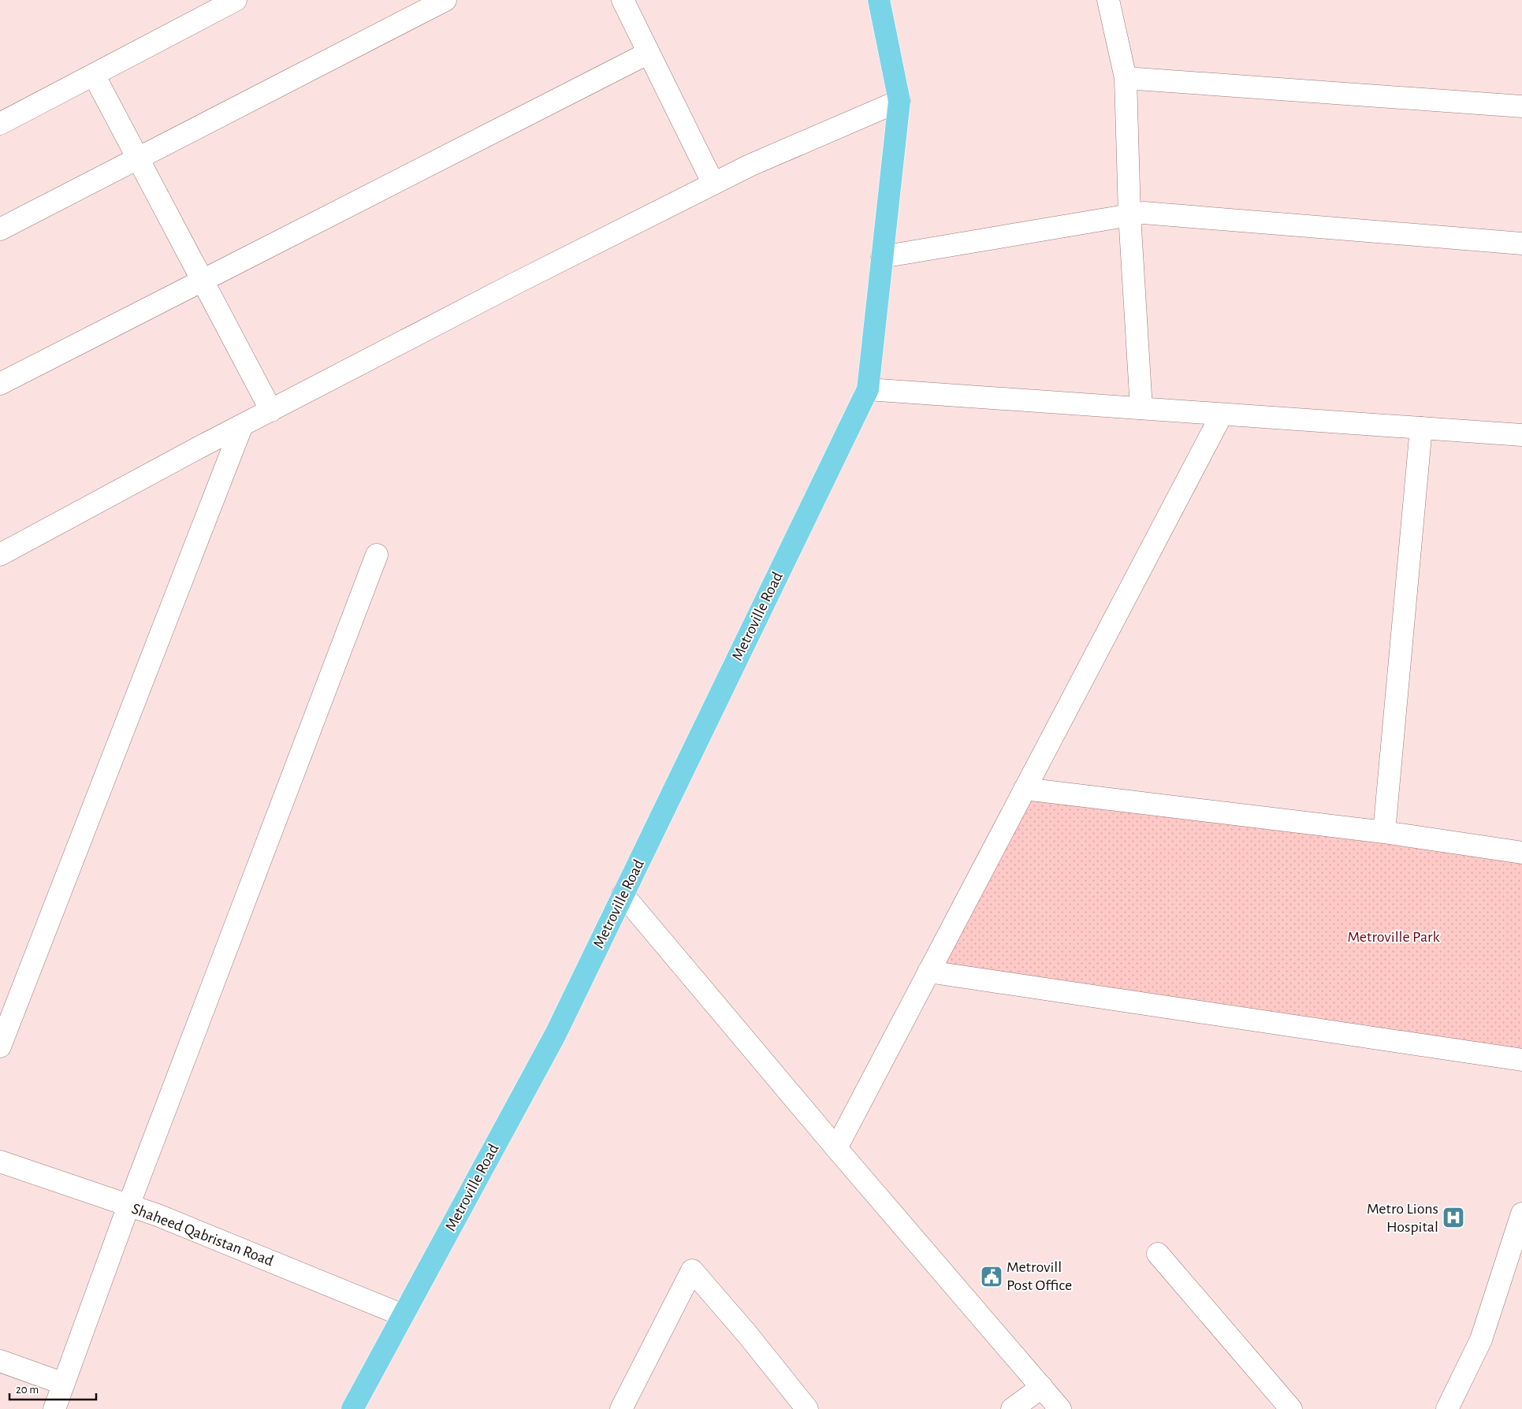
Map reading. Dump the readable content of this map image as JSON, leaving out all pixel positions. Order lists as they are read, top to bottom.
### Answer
{
  "streets": {
    "main road": ["Metroville Road"],
    "street": ["Shaheed Qabristan Road"]
  },
  "crossings": [
    ["Metroville Road", "Shaheed Qabristan Road"]
  ],
  "parks": ["Metroville Park"],
  "places": {
    "hospital": ["Metro Lions Hospital"],
    "public building": ["Metrovill Post Office"]
  },
  "scale_bar": "20 m"
}
